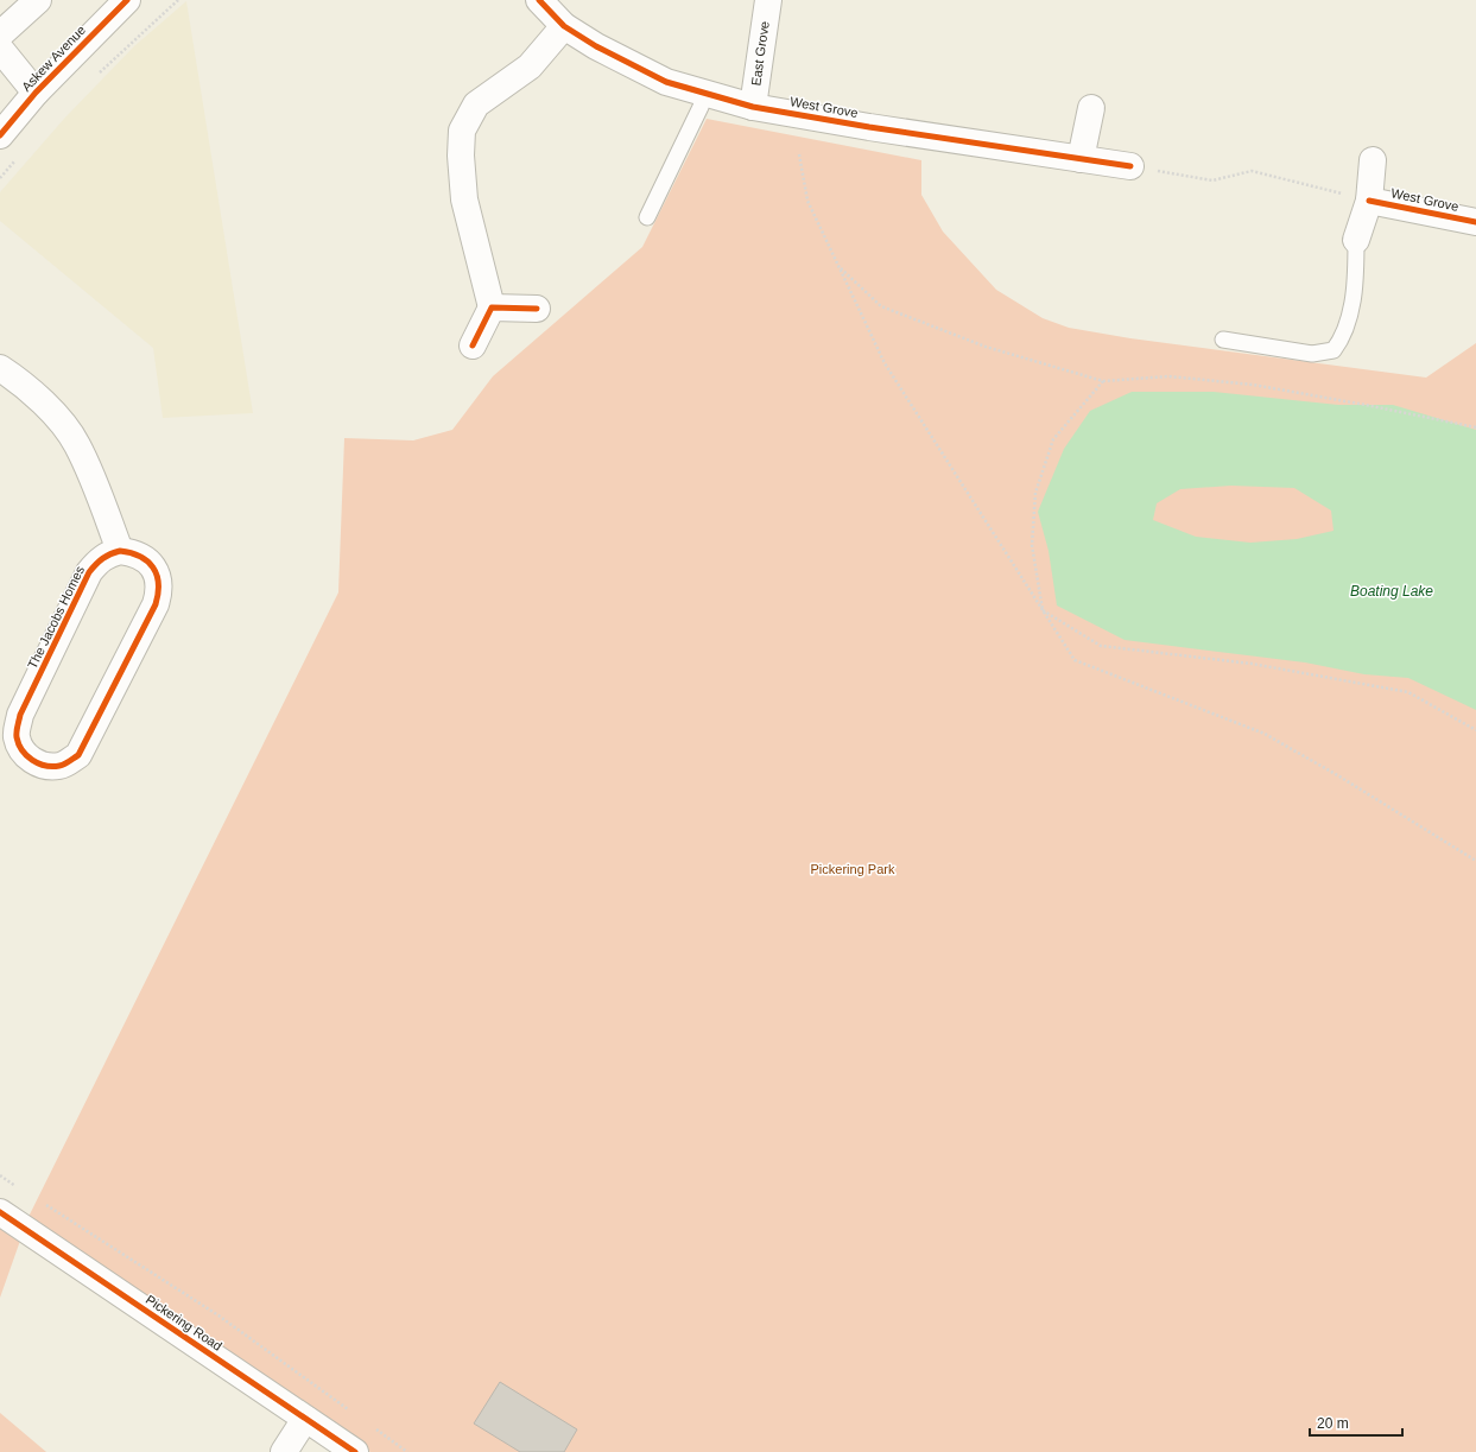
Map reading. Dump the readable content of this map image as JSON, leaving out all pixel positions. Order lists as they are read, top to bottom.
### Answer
{
  "streets": {
    "street": [
      "East Grove",
      "Askew Avenue",
      "West Grove",
      "The Jacobs Homes",
      "Pickering Road"
    ]
  },
  "crossings": [
    ["East Grove", "West Grove"]
  ],
  "water": ["Boating Lake"],
  "parks": ["Pickering Park"],
  "scale_bar": "20 m"
}
